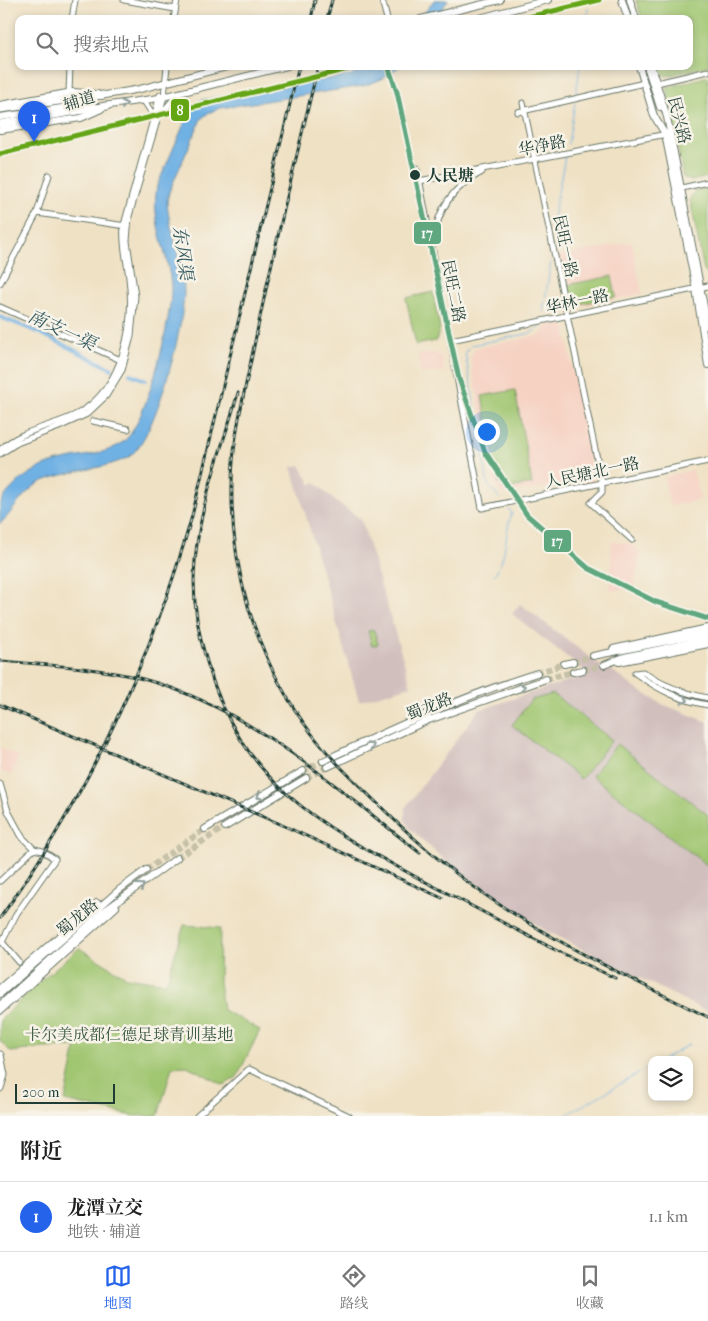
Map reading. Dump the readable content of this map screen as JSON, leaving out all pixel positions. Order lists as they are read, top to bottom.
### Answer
{
  "streets": {
    "main road": ["辅道", "民兴路", "蜀龙路"],
    "street": [
      "华净路",
      "民旺一路",
      "民旺二路",
      "华林一路",
      "人民塘北一路"
    ]
  },
  "crossings": [
    ["民兴路", "华净路"],
    ["民兴路", "华林一路"],
    ["华净路", "民旺一路"],
    ["华净路", "民旺二路"],
    ["民旺一路", "华林一路"],
    ["民旺一路", "人民塘北一路"],
    ["民旺二路", "华林一路"],
    ["民旺二路", "人民塘北一路"]
  ],
  "water": ["东风渠", "南支一渠"],
  "parks": ["卡尔美成都仁德足球青训基地"],
  "places": ["人民塘"],
  "lines": ["transit line 8", "transit line 17"],
  "scale_bar": "200 m",
  "page": {
    "search": "搜索地点",
    "pins": "1",
    "scale": "200 m",
    "heading": "附近",
    "list": [
      {
        "mark": "1",
        "name": "龙潭立交",
        "note": "地铁 · 辅道",
        "value": "1.1 km"
      }
    ],
    "nav": ["地图", "路线", "收藏"]
  }
}
